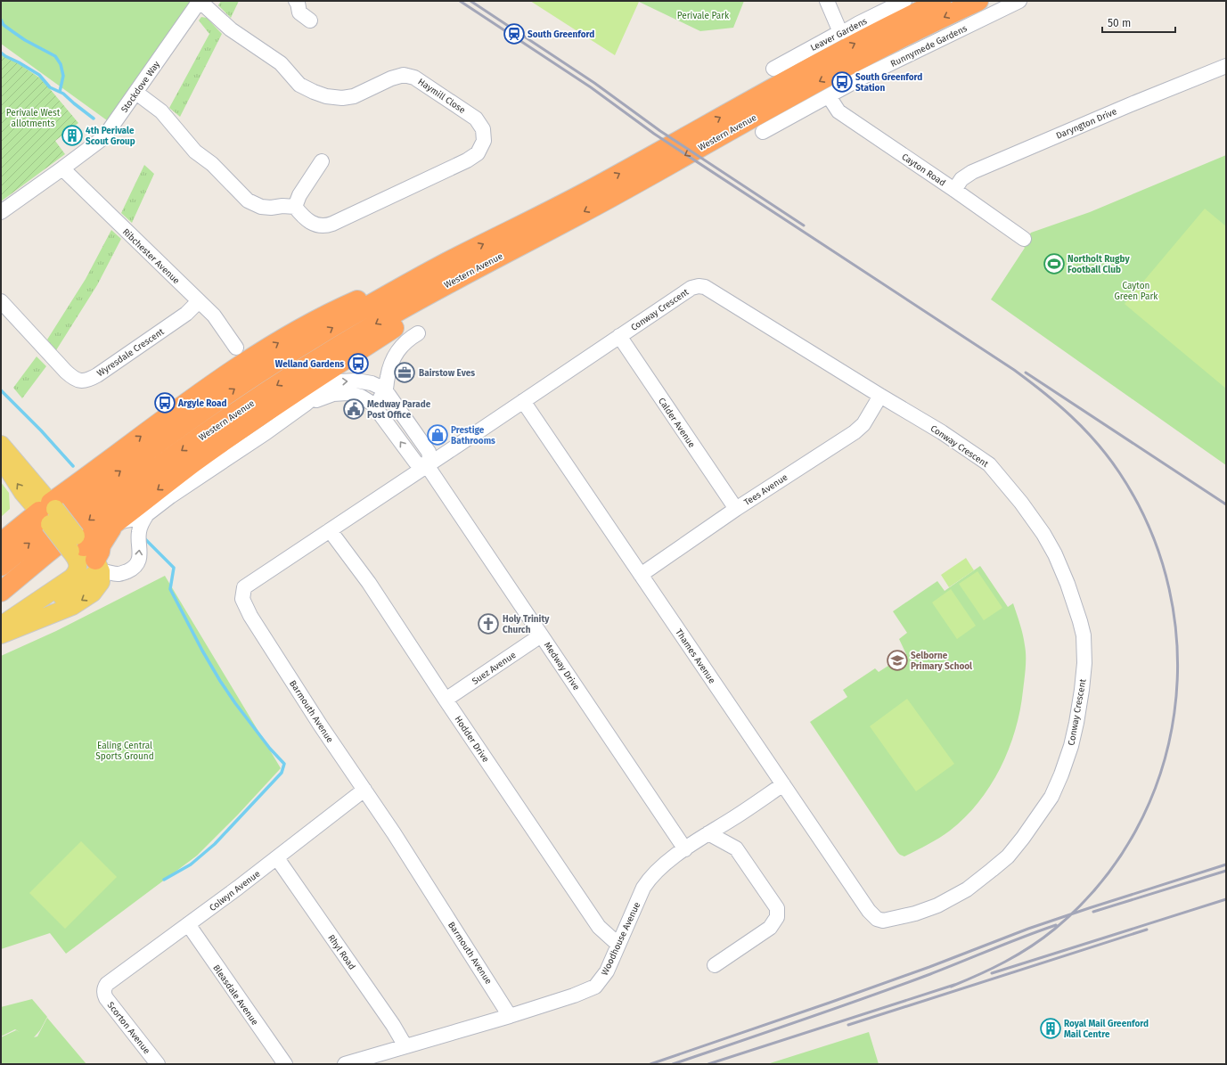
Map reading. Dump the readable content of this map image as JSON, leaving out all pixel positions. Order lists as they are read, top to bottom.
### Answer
{
  "streets": {
    "highway": ["Western Avenue"],
    "street": [
      "Leaver Gardens",
      "Runnymede Gardens",
      "Stockdove Way",
      "Haymill Close",
      "Daryngton Drive",
      "Cayton Road",
      "Ribchester Avenue",
      "Conway Crescent",
      "Wyresdale Crescent",
      "Calder Avenue",
      "Tees Avenue",
      "Thames Avenue",
      "Medway Drive",
      "Suez Avenue",
      "Barmouth Avenue",
      "Hodder Drive",
      "Colwyn Avenue",
      "Woodhouse Avenue",
      "Rhyl Road",
      "Bleasdale Avenue",
      "Scorton Avenue"
    ]
  },
  "crossings": [
    ["Runnymede Gardens", "Cayton Road"],
    ["Stockdove Way", "Haymill Close"],
    ["Stockdove Way", "Ribchester Avenue"],
    ["Daryngton Drive", "Cayton Road"],
    ["Ribchester Avenue", "Wyresdale Crescent"],
    ["Conway Crescent", "Calder Avenue"],
    ["Conway Crescent", "Tees Avenue"],
    ["Conway Crescent", "Thames Avenue"],
    ["Conway Crescent", "Medway Drive"],
    ["Conway Crescent", "Barmouth Avenue"],
    ["Calder Avenue", "Tees Avenue"],
    ["Tees Avenue", "Thames Avenue"],
    ["Thames Avenue", "Woodhouse Avenue"],
    ["Medway Drive", "Suez Avenue"],
    ["Medway Drive", "Barmouth Avenue"],
    ["Medway Drive", "Woodhouse Avenue"],
    ["Suez Avenue", "Hodder Drive"],
    ["Barmouth Avenue", "Hodder Drive"],
    ["Barmouth Avenue", "Colwyn Avenue"],
    ["Barmouth Avenue", "Woodhouse Avenue"],
    ["Hodder Drive", "Woodhouse Avenue"],
    ["Colwyn Avenue", "Rhyl Road"],
    ["Colwyn Avenue", "Bleasdale Avenue"],
    ["Colwyn Avenue", "Scorton Avenue"],
    ["Woodhouse Avenue", "Rhyl Road"]
  ],
  "parks": [
    "Perivale Park",
    "Perivale West allotments",
    "Cayton Green Park",
    "Ealing Central Sports Ground"
  ],
  "places": {
    "station": ["South Greenford"],
    "bus stop": ["South Greenford Station", "Welland Gardens", "Argyle Road"],
    "building": ["4th Perivale Scout Group", "Royal Mail Greenford Mail Centre"],
    "sports": ["Northolt Rugby Football Club"],
    "office": ["Bairstow Eves"],
    "public building": ["Medway Parade Post Office"],
    "shop": ["Prestige Bathrooms"],
    "church": ["Holy Trinity Church"],
    "school or university": ["Selborne Primary School"]
  },
  "scale_bar": "50 m"
}
